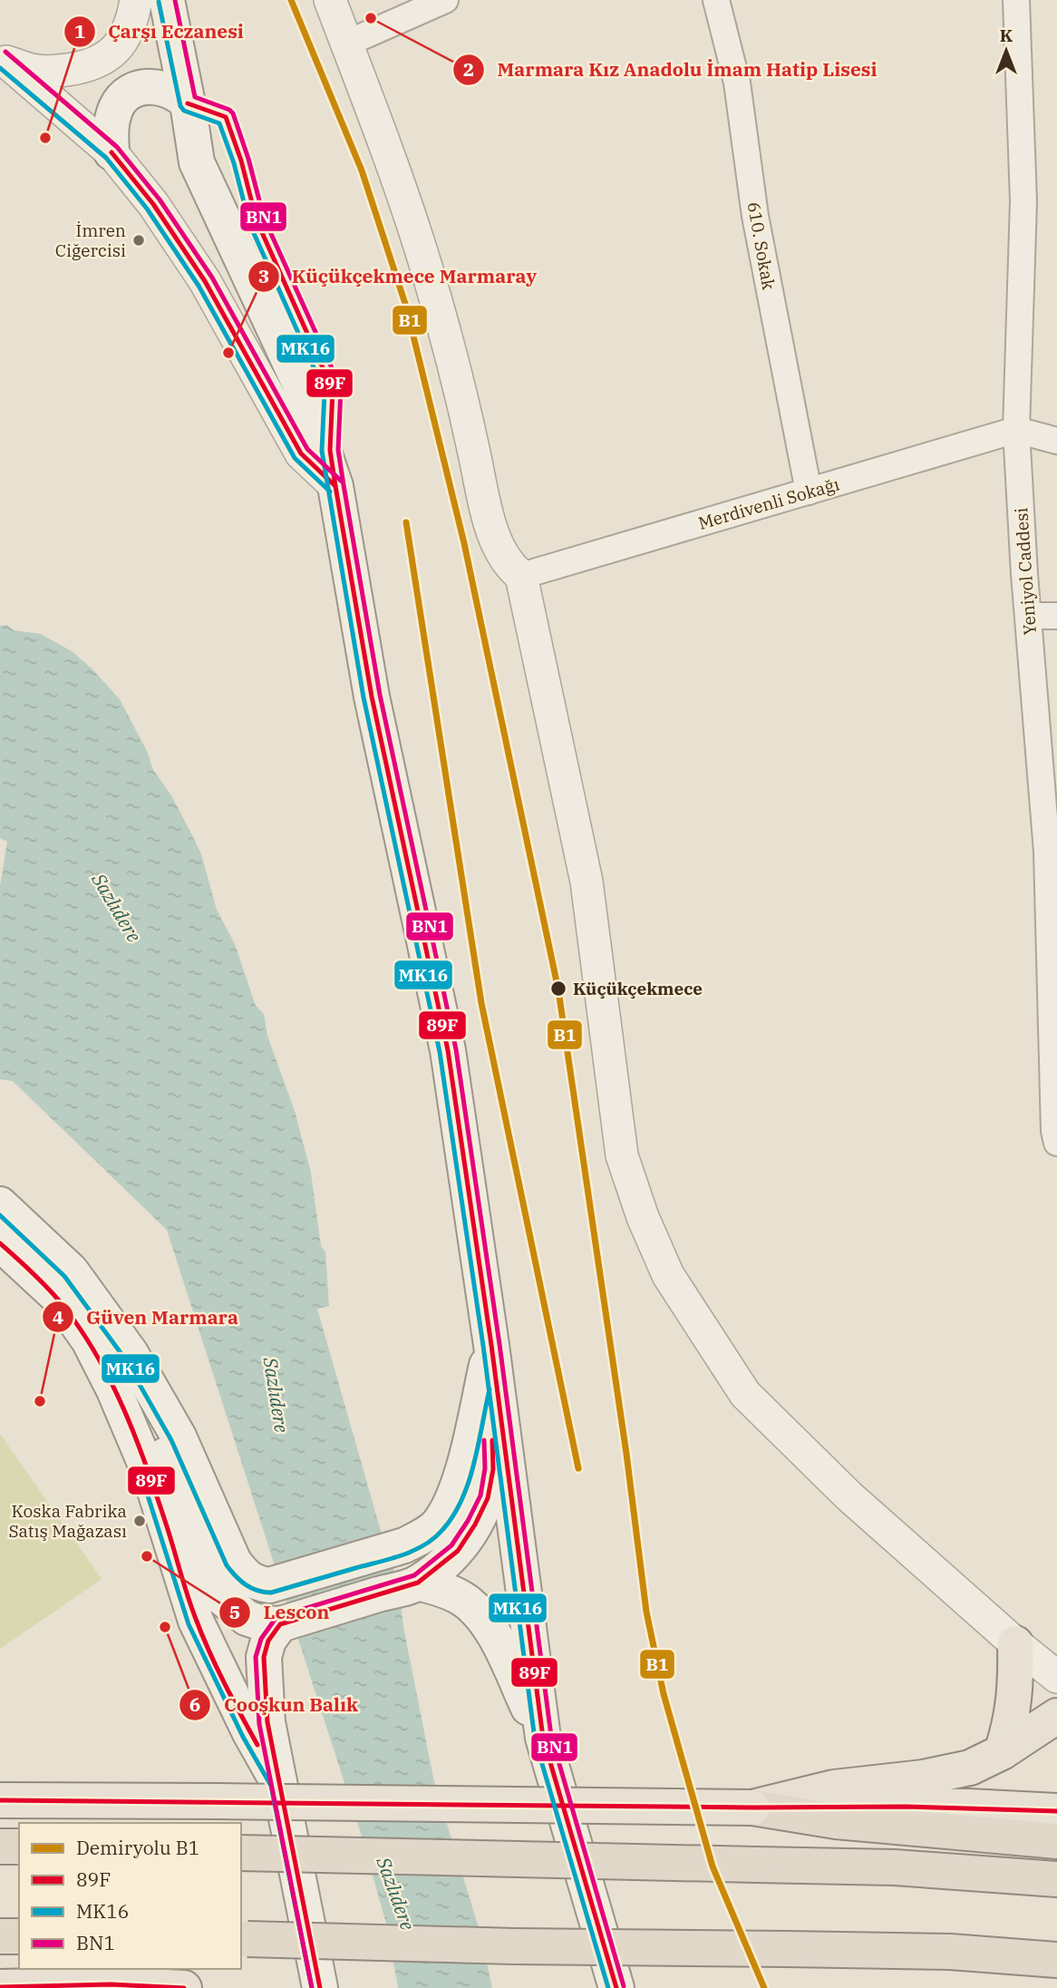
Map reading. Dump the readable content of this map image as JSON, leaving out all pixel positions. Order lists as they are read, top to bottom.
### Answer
{
  "streets": {
    "street": ["610. Sokak", "Merdivenli Sokağı", "Yeniyol Caddesi"]
  },
  "crossings": [
    ["610. Sokak", "Merdivenli Sokağı"],
    ["Merdivenli Sokağı", "Yeniyol Caddesi"]
  ],
  "water": ["Sazlıdere"],
  "places": [
    "Marmara Kız Anadolu İmam Hatip Lisesi",
    "Çarşı Eczanesi",
    "İmren Ciğercisi",
    "Küçükçekmece Marmaray",
    "Küçükçekmece",
    "Güven Marmara",
    "Koska Fabrika Satış Mağazası",
    "Lescon",
    "Cooşkun Balık"
  ],
  "lines": [
    "rail line B1",
    "transit line BN1",
    "transit line MK16",
    "transit line 89F"
  ],
  "legend": [
    "Demiryolu B1",
    "89F",
    "MK16",
    "BN1"
  ],
  "north": "top"
}
